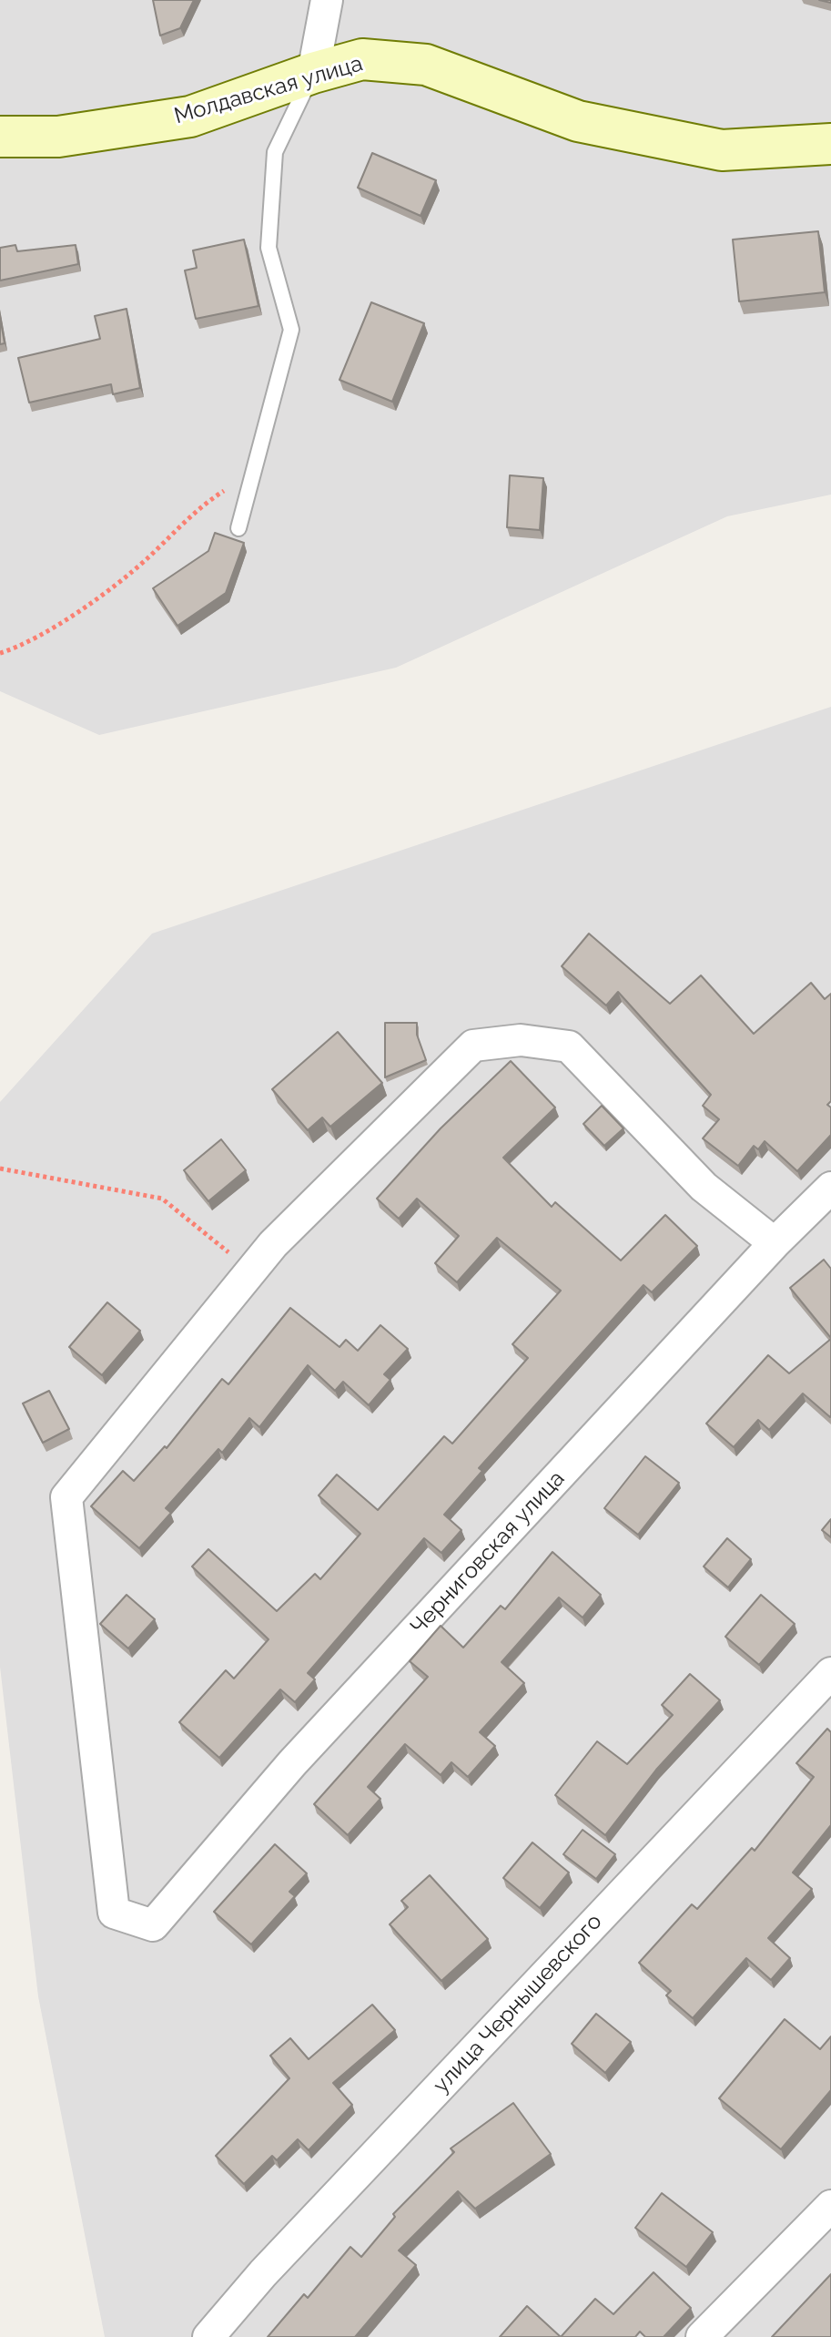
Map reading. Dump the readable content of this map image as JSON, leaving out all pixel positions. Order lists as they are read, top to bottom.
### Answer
{
  "streets": {
    "street": ["Молдавская улица", "Черниговская улица", "улица Чернышевского"]
  }
}
